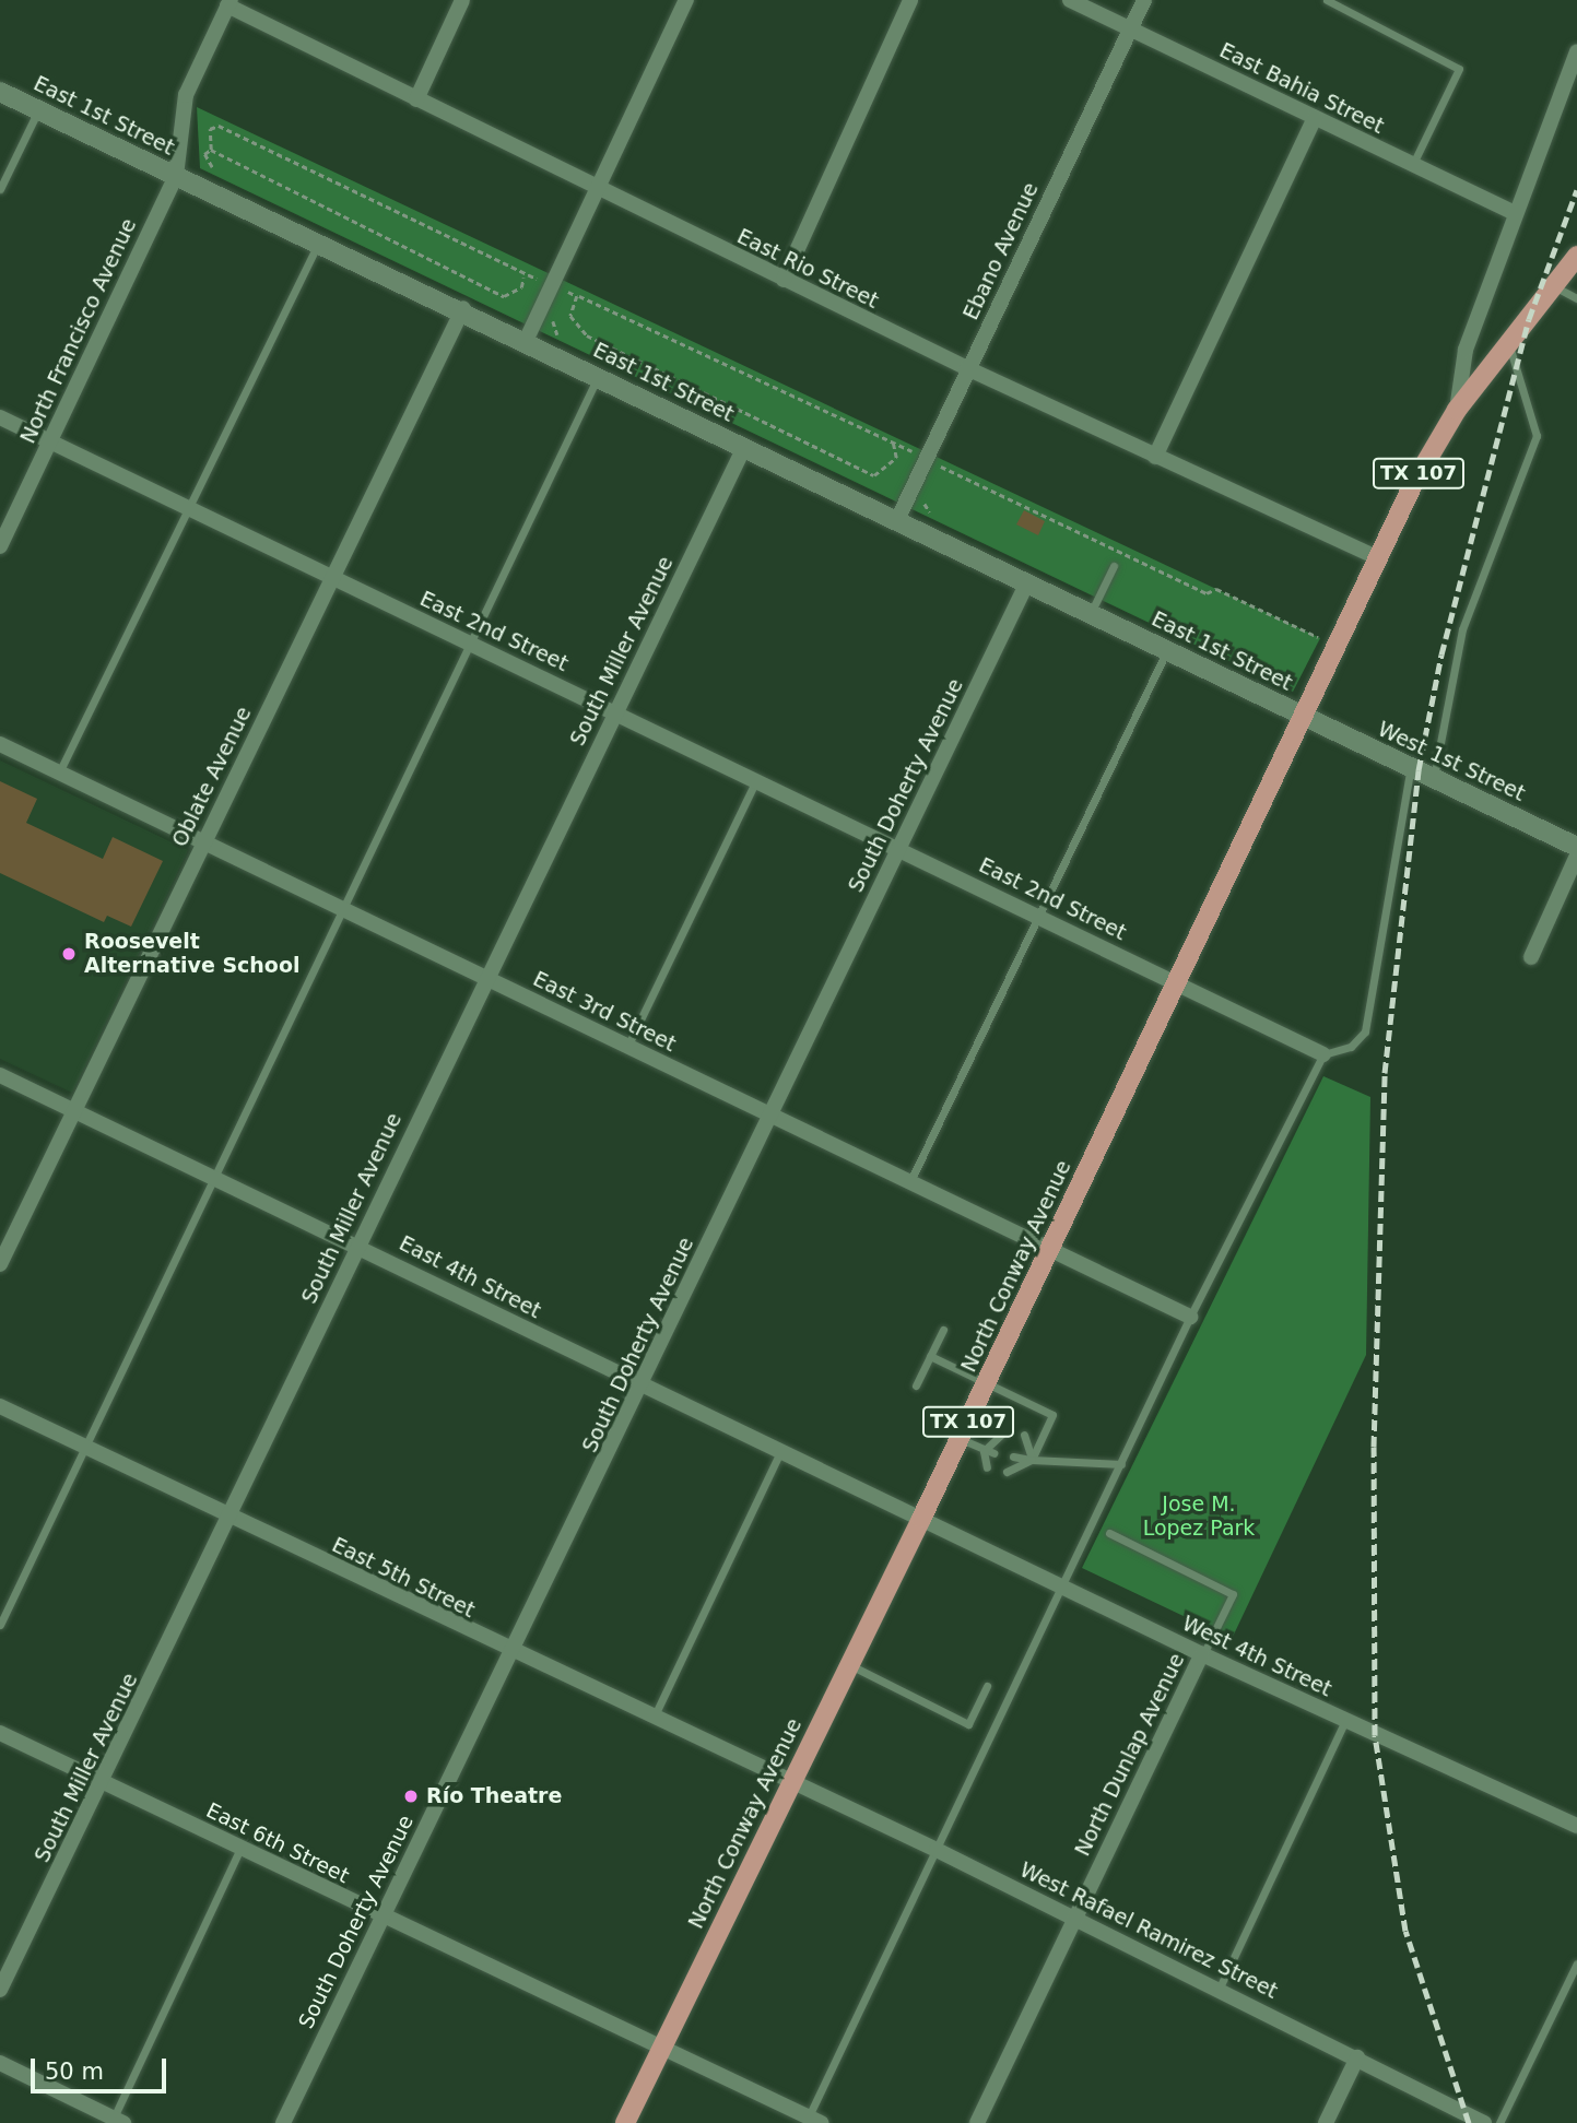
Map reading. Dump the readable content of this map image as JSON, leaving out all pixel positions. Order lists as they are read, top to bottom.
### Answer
{
  "streets": {
    "main road": ["TX 107", "North Conway Avenue"],
    "street": [
      "East Bahia Street",
      "East 1st Street",
      "Ebano Avenue",
      "East Rio Street",
      "North Francisco Avenue",
      "East 2nd Street",
      "South Miller Avenue",
      "West 1st Street",
      "Oblate Avenue",
      "South Doherty Avenue",
      "East 3rd Street",
      "East 4th Street",
      "East 5th Street",
      "West 4th Street",
      "North Dunlap Avenue",
      "East 6th Street",
      "West Rafael Ramirez Street"
    ]
  },
  "crossings": [
    ["East Bahia Street", "Ebano Avenue"],
    ["East 1st Street", "Ebano Avenue"],
    ["East 1st Street", "North Francisco Avenue"],
    ["East 1st Street", "TX 107"],
    ["East 1st Street", "South Miller Avenue"],
    ["East 1st Street", "West 1st Street"],
    ["East 1st Street", "Oblate Avenue"],
    ["East 1st Street", "South Doherty Avenue"],
    ["East 1st Street", "North Conway Avenue"],
    ["Ebano Avenue", "East Rio Street"],
    ["East Rio Street", "North Francisco Avenue"],
    ["East Rio Street", "TX 107"],
    ["North Francisco Avenue", "East 2nd Street"],
    ["TX 107", "West 1st Street"],
    ["TX 107", "North Conway Avenue"],
    ["East 2nd Street", "South Miller Avenue"],
    ["East 2nd Street", "Oblate Avenue"],
    ["East 2nd Street", "South Doherty Avenue"],
    ["East 2nd Street", "North Conway Avenue"],
    ["South Miller Avenue", "East 3rd Street"],
    ["South Miller Avenue", "East 4th Street"],
    ["South Miller Avenue", "East 5th Street"],
    ["South Miller Avenue", "East 6th Street"],
    ["West 1st Street", "North Conway Avenue"],
    ["Oblate Avenue", "East 3rd Street"],
    ["Oblate Avenue", "East 4th Street"],
    ["South Doherty Avenue", "East 3rd Street"],
    ["South Doherty Avenue", "East 4th Street"],
    ["South Doherty Avenue", "East 5th Street"],
    ["South Doherty Avenue", "East 6th Street"],
    ["East 3rd Street", "North Conway Avenue"],
    ["North Conway Avenue", "East 4th Street"],
    ["North Conway Avenue", "East 5th Street"],
    ["North Conway Avenue", "West 4th Street"],
    ["North Conway Avenue", "East 6th Street"],
    ["North Conway Avenue", "West Rafael Ramirez Street"],
    ["East 4th Street", "West 4th Street"],
    ["East 5th Street", "West Rafael Ramirez Street"],
    ["West 4th Street", "North Dunlap Avenue"],
    ["North Dunlap Avenue", "West Rafael Ramirez Street"]
  ],
  "parks": ["Jose M. Lopez Park"],
  "places": ["Roosevelt Alternative School", "Río Theatre"],
  "scale_bar": "50 m"
}
